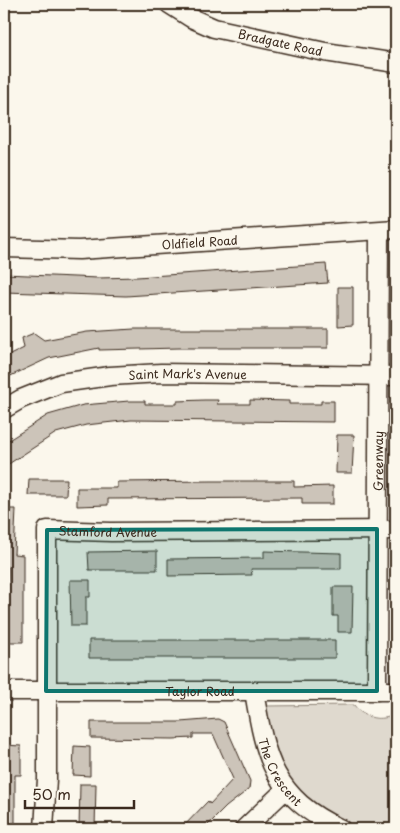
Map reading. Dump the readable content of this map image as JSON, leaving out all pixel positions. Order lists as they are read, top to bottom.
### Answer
{
  "streets": {
    "street": [
      "Bradgate Road",
      "Oldfield Road",
      "Saint Mark's Avenue",
      "Greenway",
      "Stamford Avenue",
      "Taylor Road",
      "The Crescent"
    ]
  },
  "crossings": [
    ["Oldfield Road", "Greenway"],
    ["Saint Mark's Avenue", "Greenway"],
    ["Greenway", "Stamford Avenue"],
    ["Greenway", "Taylor Road"],
    ["Stamford Avenue", "Taylor Road"],
    ["Taylor Road", "The Crescent"]
  ],
  "scale_bar": "50 m"
}
